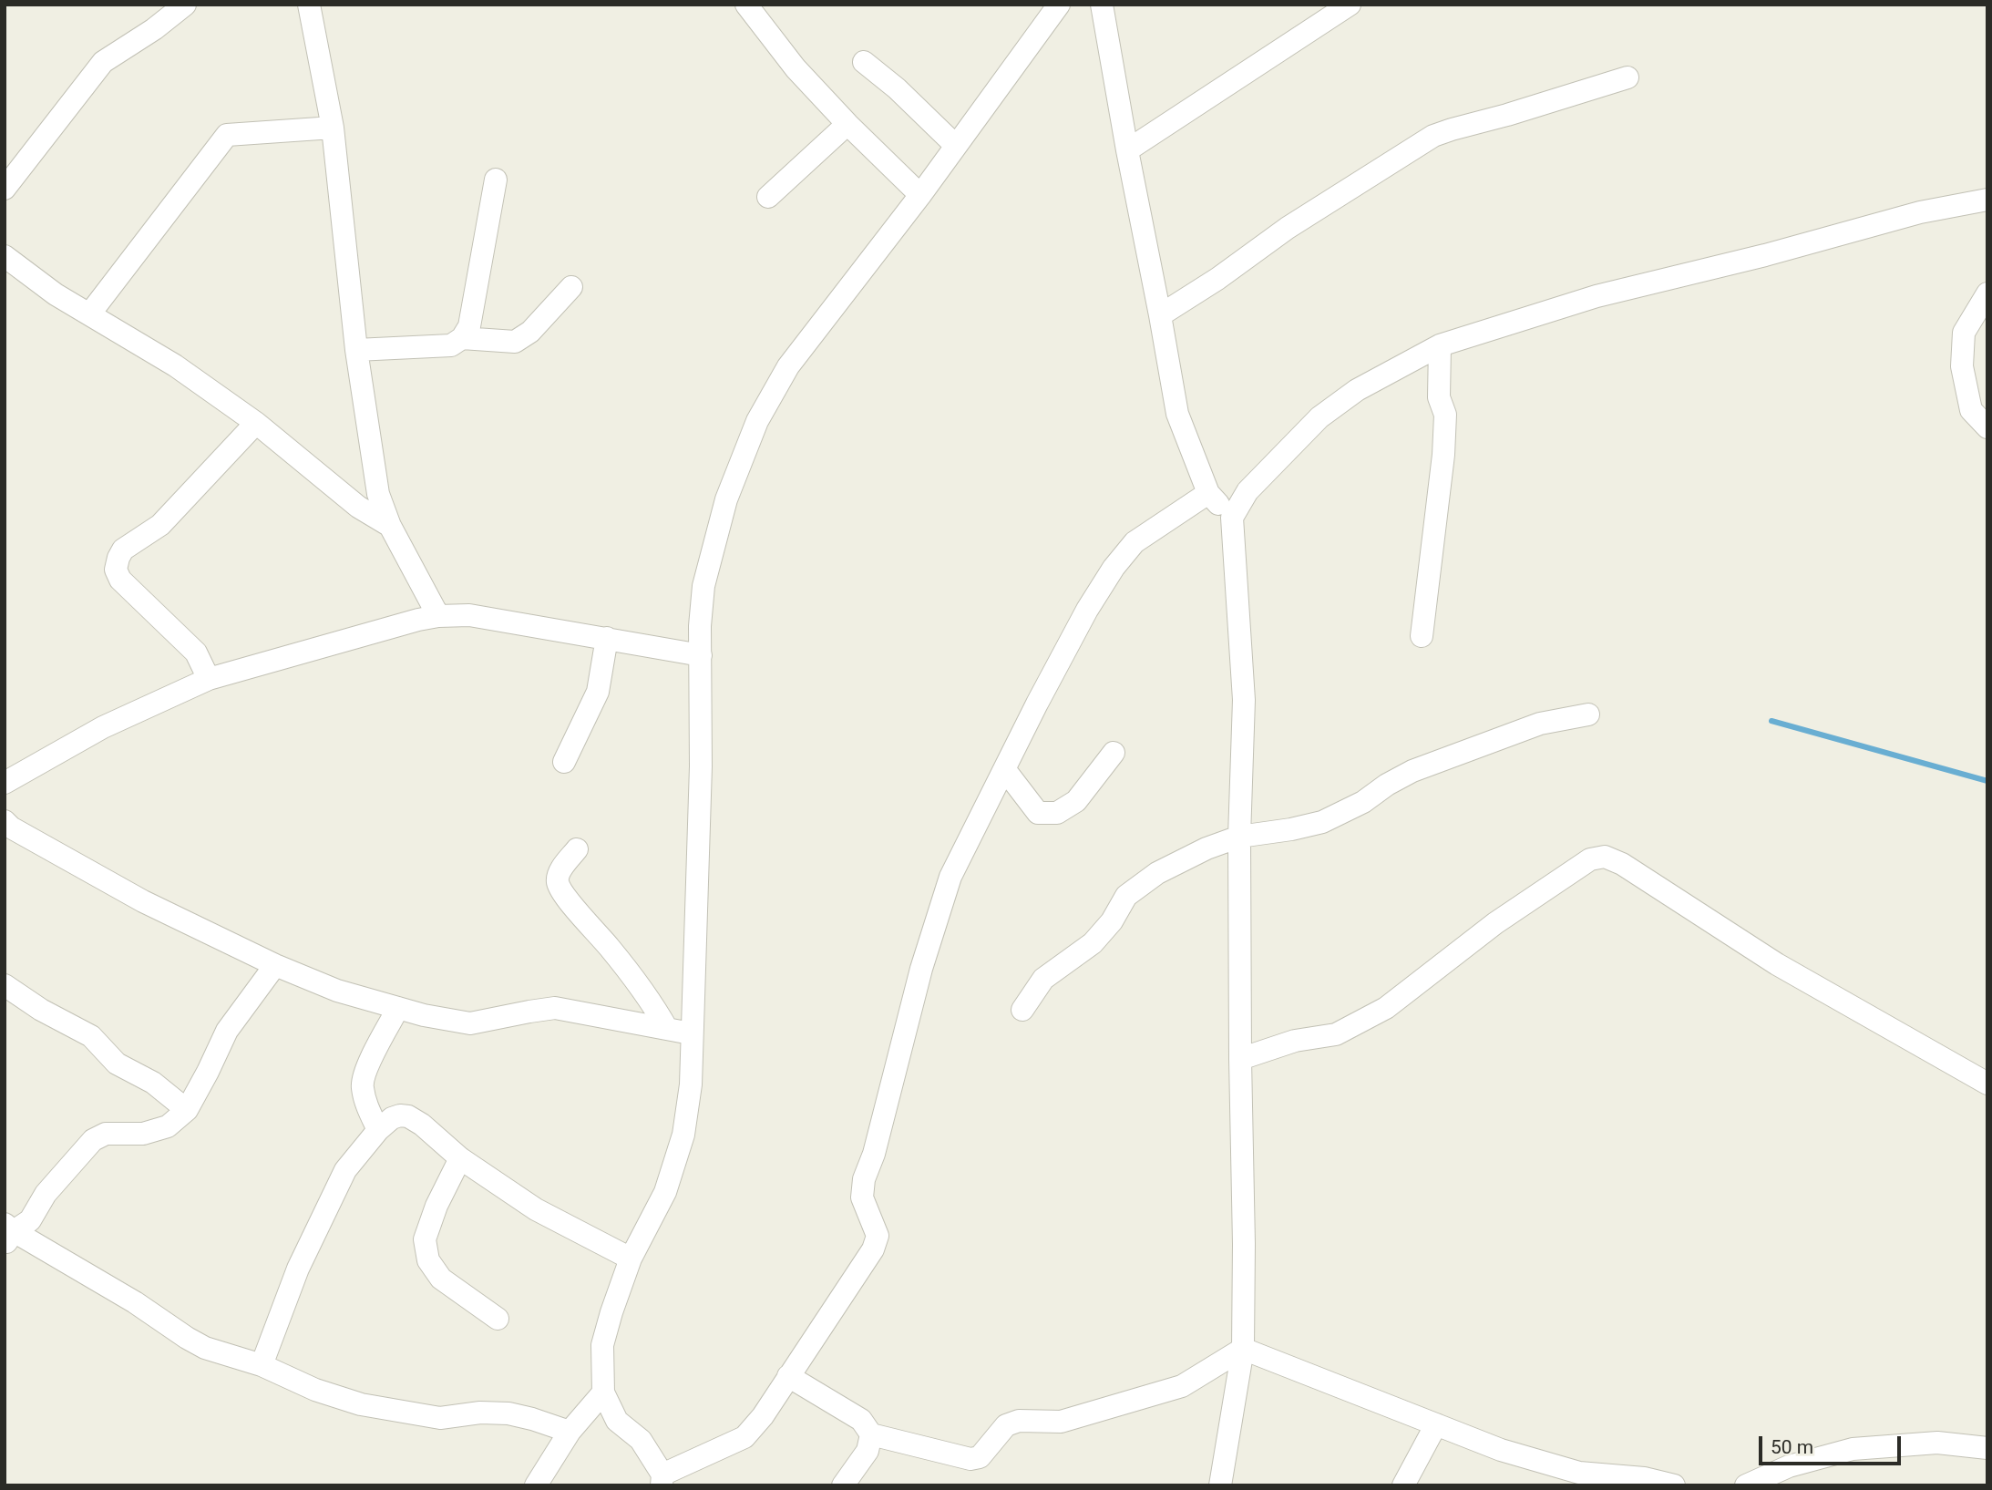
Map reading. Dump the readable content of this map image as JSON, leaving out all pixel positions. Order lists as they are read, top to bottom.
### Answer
{
  "scale_bar": "50 m"
}
